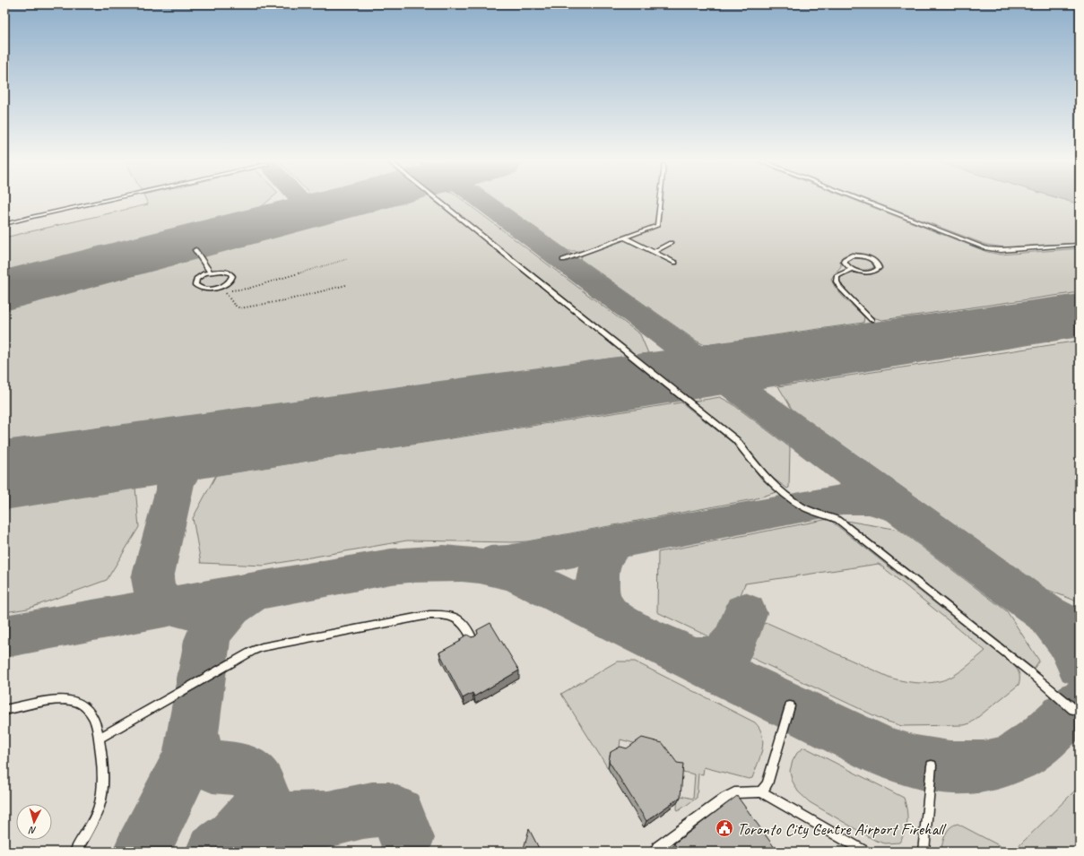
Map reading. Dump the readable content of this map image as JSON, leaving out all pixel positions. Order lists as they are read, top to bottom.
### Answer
{
  "places": {
    "public building": ["Toronto City Centre Airport Firehall"]
  },
  "north": "bottom"
}
